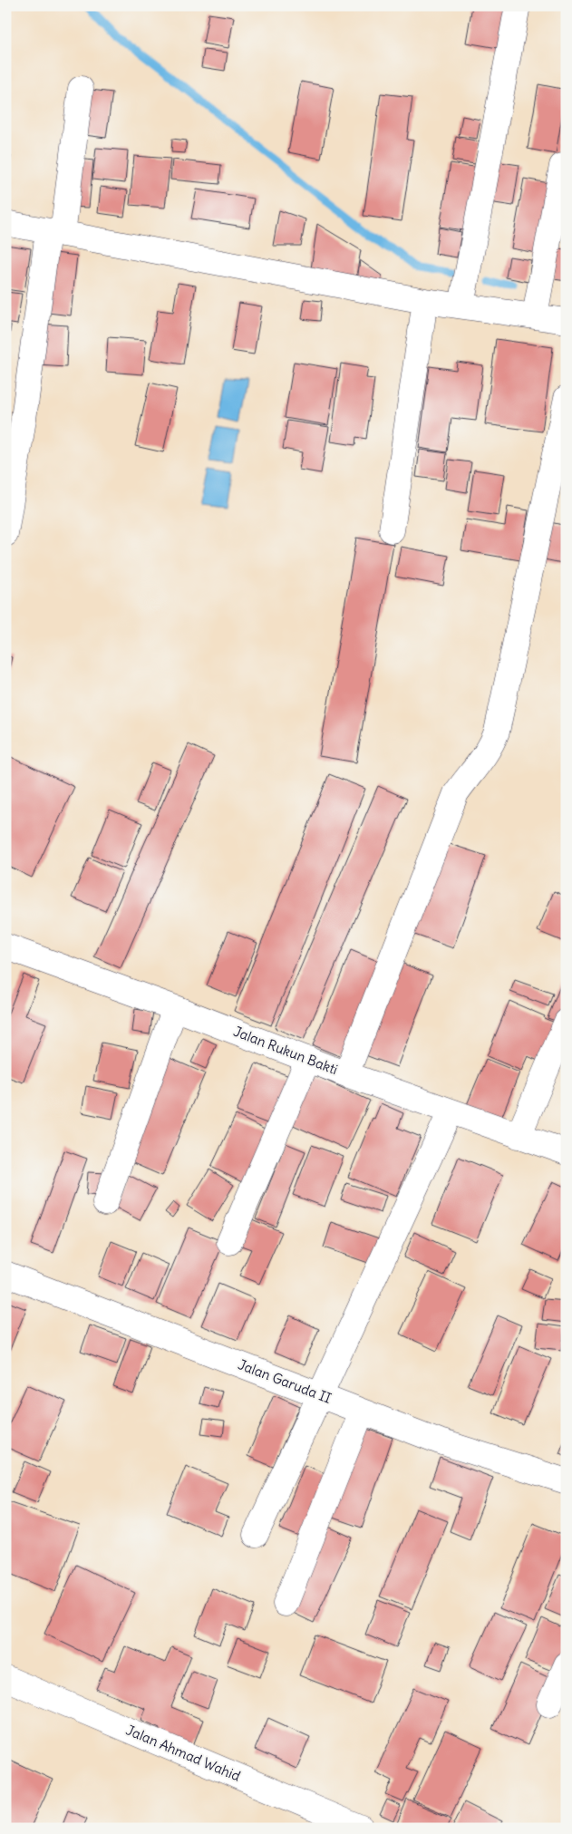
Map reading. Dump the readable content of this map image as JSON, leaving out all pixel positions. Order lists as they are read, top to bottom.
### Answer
{
  "streets": {
    "street": ["Jalan Rukun Bakti", "Jalan Garuda II", "Jalan Ahmad Wahid"]
  }
}
